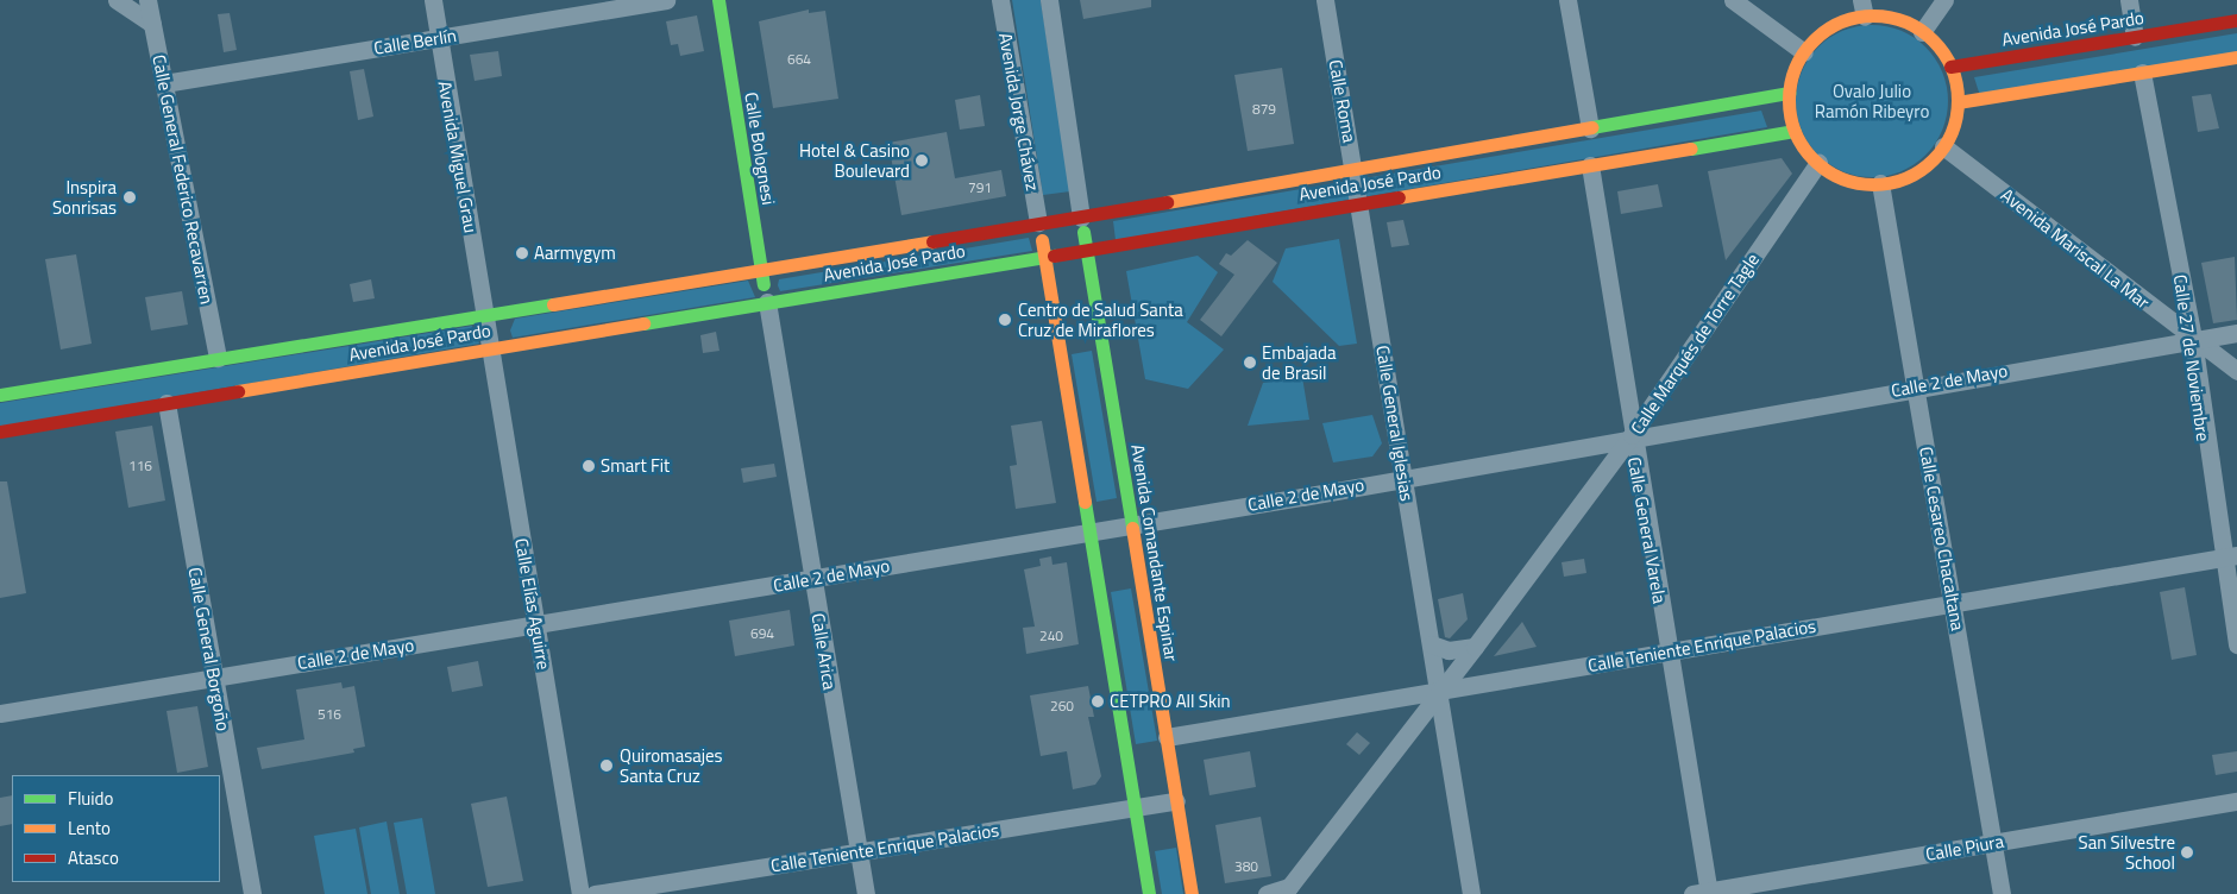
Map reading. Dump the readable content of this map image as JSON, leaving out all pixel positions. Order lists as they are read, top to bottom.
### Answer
{
  "streets": {
    "main road": ["Avenida José Pardo", "Calle Bolognesi", "Avenida Comandante Espinar"],
    "street": [
      "Calle Berlín",
      "Calle Roma",
      "Avenida Jorge Chávez",
      "Avenida Miguel Grau",
      "Calle General Federico Recavarren",
      "Avenida Mariscal La Mar",
      "Calle Marqués de Torre Tagle",
      "Calle 27 de Noviembre",
      "Calle 2 de Mayo",
      "Calle General Iglesias",
      "Calle General Varela",
      "Calle Cesareo Chacaltana",
      "Calle Elías Aguirre",
      "Calle Teniente Enrique Palacios",
      "Calle General Borgoño",
      "Calle Arica",
      "Calle Piura"
    ]
  },
  "crossings": [
    ["Avenida José Pardo", "Calle Roma"],
    ["Avenida José Pardo", "Avenida Jorge Chávez"],
    ["Avenida José Pardo", "Calle Bolognesi"],
    ["Avenida José Pardo", "Avenida Miguel Grau"],
    ["Avenida José Pardo", "Calle General Federico Recavarren"],
    ["Avenida José Pardo", "Avenida Mariscal La Mar"],
    ["Avenida José Pardo", "Calle Marqués de Torre Tagle"],
    ["Avenida José Pardo", "Calle General Iglesias"],
    ["Avenida José Pardo", "Calle General Varela"],
    ["Avenida José Pardo", "Calle Cesareo Chacaltana"],
    ["Avenida José Pardo", "Avenida Comandante Espinar"],
    ["Avenida José Pardo", "Calle Elías Aguirre"],
    ["Avenida José Pardo", "Calle General Borgoño"],
    ["Avenida José Pardo", "Calle Arica"],
    ["Calle Berlín", "Avenida Miguel Grau"],
    ["Calle Berlín", "Calle General Federico Recavarren"],
    ["Calle Roma", "Calle General Iglesias"],
    ["Calle Bolognesi", "Calle Arica"],
    ["Avenida Miguel Grau", "Calle Elías Aguirre"],
    ["Avenida Mariscal La Mar", "Calle Marqués de Torre Tagle"],
    ["Avenida Mariscal La Mar", "Calle 27 de Noviembre"],
    ["Avenida Mariscal La Mar", "Calle 2 de Mayo"],
    ["Avenida Mariscal La Mar", "Calle Cesareo Chacaltana"],
    ["Calle Marqués de Torre Tagle", "Calle 2 de Mayo"],
    ["Calle Marqués de Torre Tagle", "Calle General Iglesias"],
    ["Calle Marqués de Torre Tagle", "Calle General Varela"],
    ["Calle Marqués de Torre Tagle", "Calle Cesareo Chacaltana"],
    ["Calle Marqués de Torre Tagle", "Calle Teniente Enrique Palacios"],
    ["Calle 27 de Noviembre", "Calle 2 de Mayo"],
    ["Calle 27 de Noviembre", "Calle Teniente Enrique Palacios"],
    ["Calle 2 de Mayo", "Calle General Iglesias"],
    ["Calle 2 de Mayo", "Calle General Varela"],
    ["Calle 2 de Mayo", "Calle Cesareo Chacaltana"],
    ["Calle 2 de Mayo", "Avenida Comandante Espinar"],
    ["Calle 2 de Mayo", "Calle Elías Aguirre"],
    ["Calle 2 de Mayo", "Calle General Borgoño"],
    ["Calle 2 de Mayo", "Calle Arica"],
    ["Calle General Iglesias", "Calle Teniente Enrique Palacios"],
    ["Calle General Varela", "Calle Teniente Enrique Palacios"],
    ["Calle General Varela", "Calle Piura"],
    ["Calle Cesareo Chacaltana", "Calle Teniente Enrique Palacios"],
    ["Calle Cesareo Chacaltana", "Calle Piura"],
    ["Avenida Comandante Espinar", "Calle Teniente Enrique Palacios"],
    ["Calle Teniente Enrique Palacios", "Calle Arica"]
  ],
  "parks": ["Ovalo Julio Ramón Ribeyro"],
  "places": [
    "Hotel & Casino Boulevard",
    "Inspira Sonrisas",
    "Aarmygym",
    "Centro de Salud Santa Cruz de Miraflores",
    "Embajada de Brasil",
    "Smart Fit",
    "CETPRO All Skin",
    "Quiromasajes Santa Cruz",
    "San Silvestre School"
  ],
  "house_numbers": [
    "664",
    "879",
    "791",
    "116",
    "694",
    "240",
    "260",
    "516",
    "380"
  ],
  "legend": ["Fluido", "Lento", "Atasco"]
}
